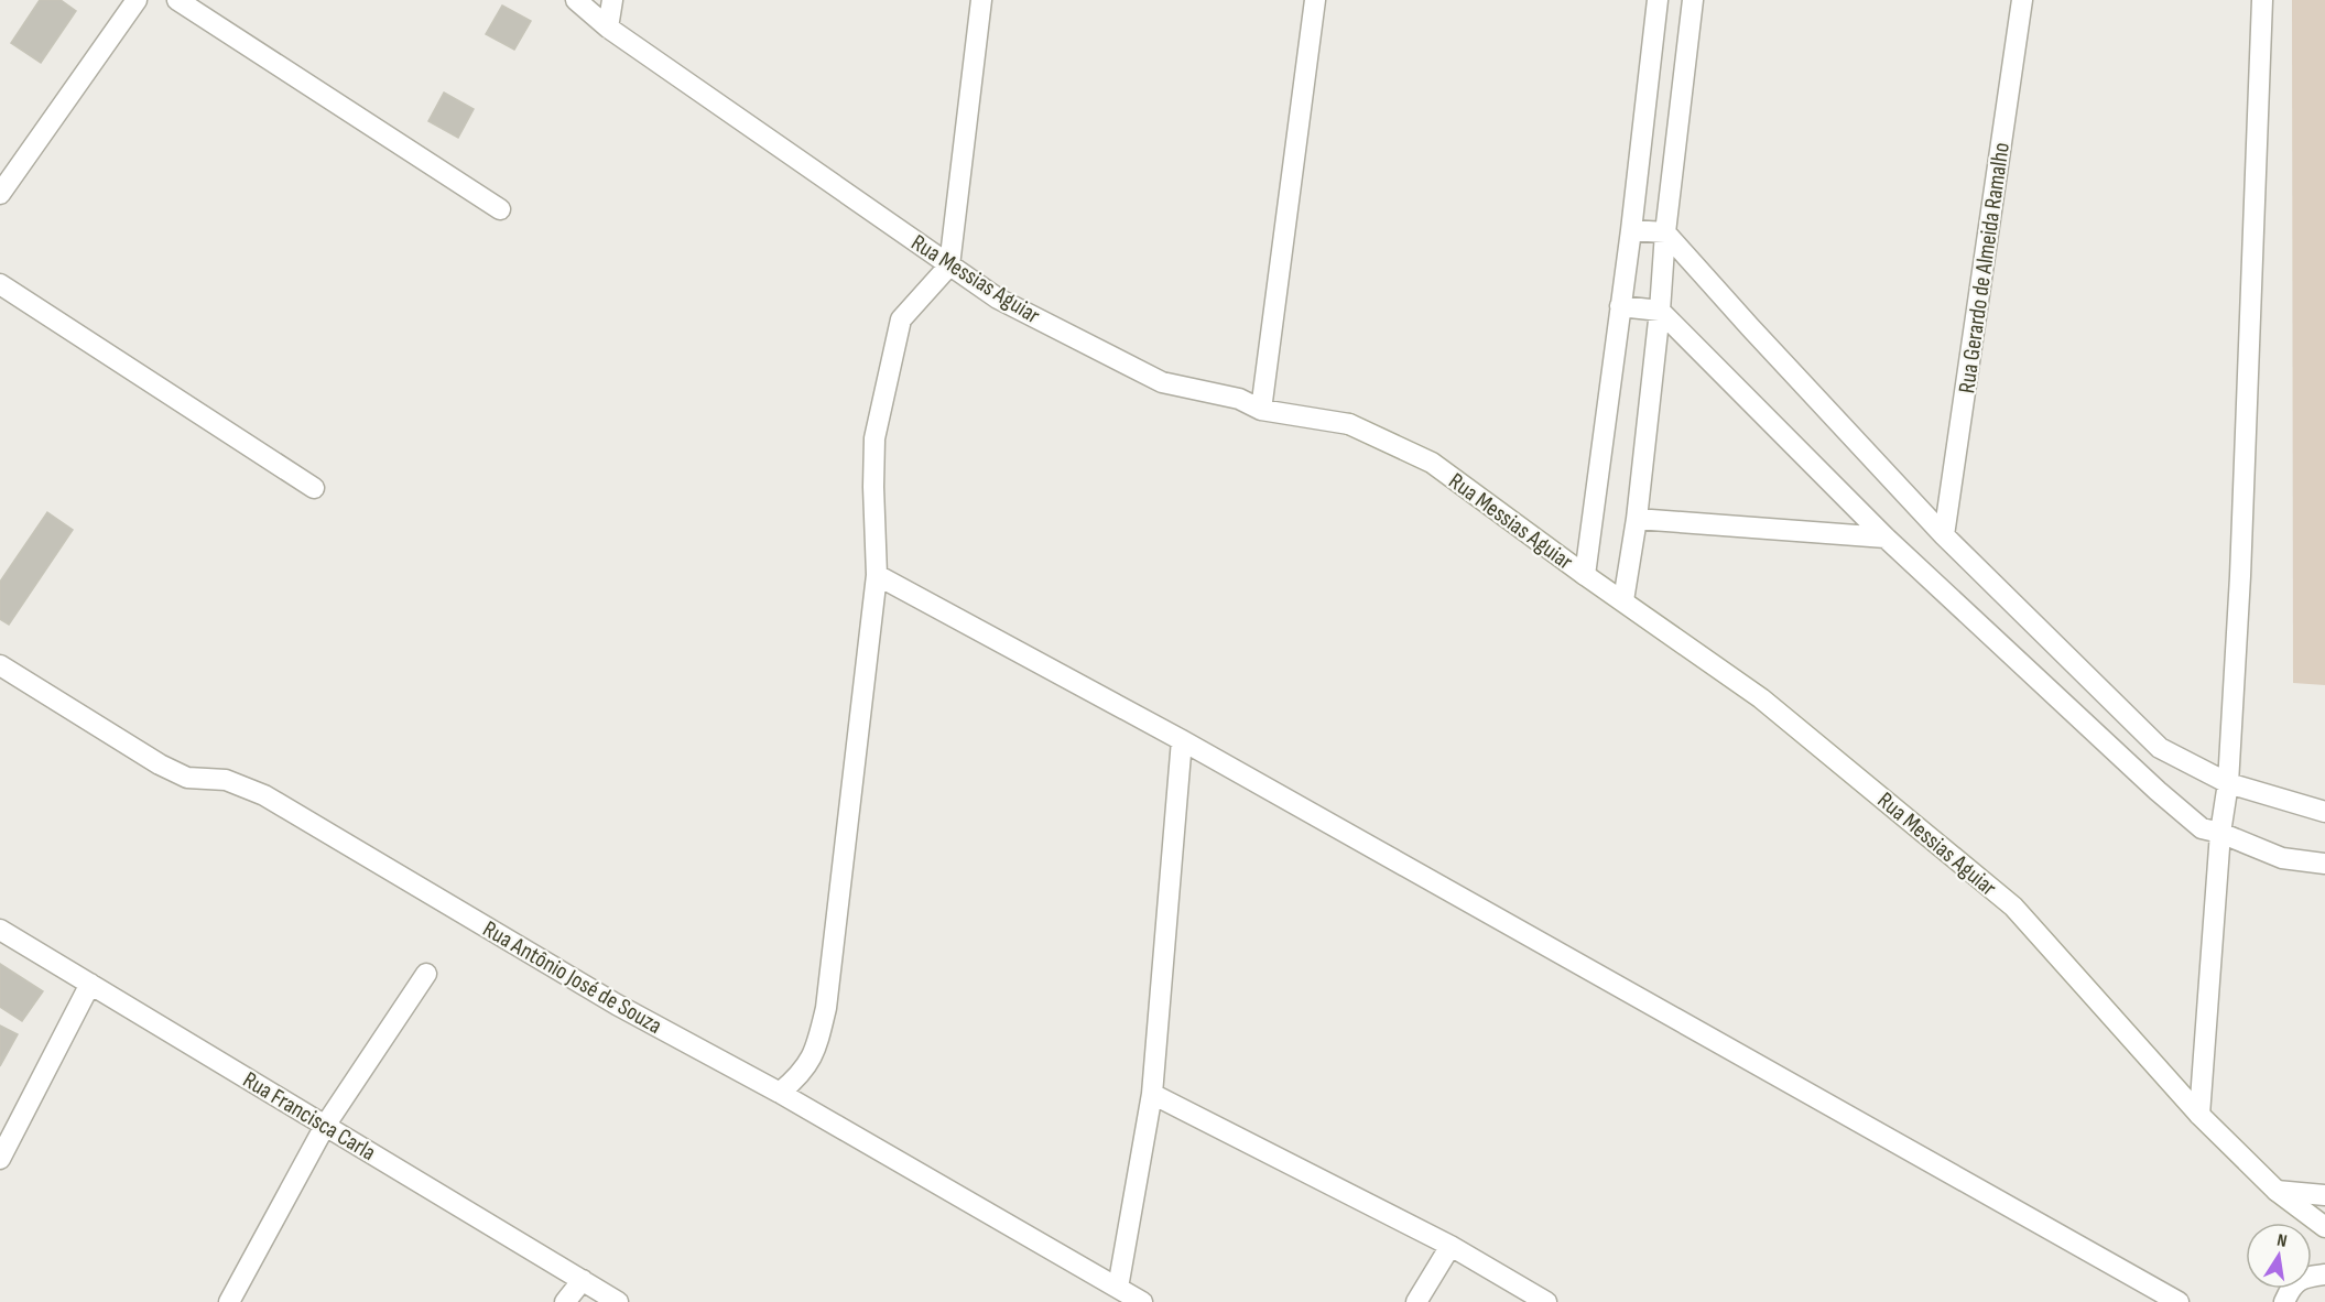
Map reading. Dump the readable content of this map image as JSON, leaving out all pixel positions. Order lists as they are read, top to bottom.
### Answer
{
  "streets": {
    "street": [
      "Rua Gerardo de Almeida Ramalho",
      "Rua Messias Aguiar",
      "Rua Antônio José de Souza",
      "Rua Francisca Carla"
    ]
  },
  "north": "top"
}
